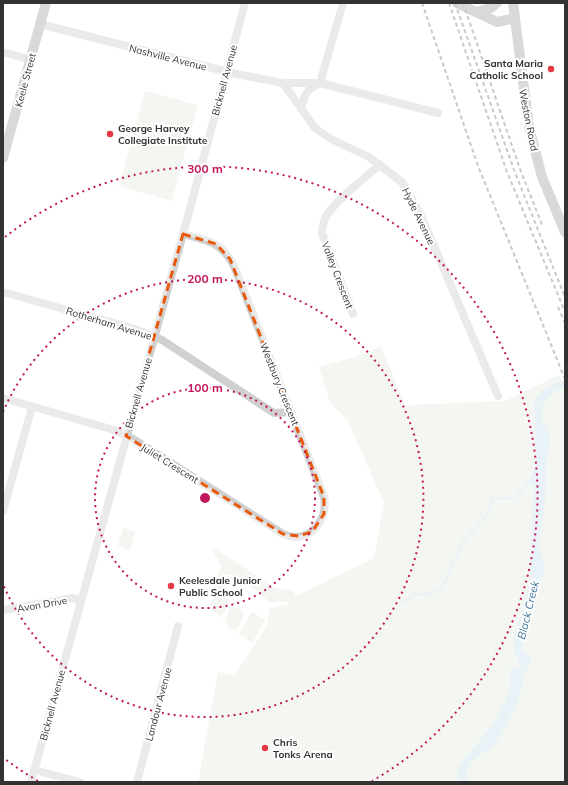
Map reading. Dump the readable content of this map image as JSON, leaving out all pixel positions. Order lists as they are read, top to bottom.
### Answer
{
  "streets": {
    "main road": ["Keele Street", "Weston Road"],
    "street": [
      "Nashville Avenue",
      "Bicknell Avenue",
      "Hyde Avenue",
      "Valley Crescent",
      "Rotherham Avenue",
      "Westbury Crescent",
      "Juliet Crescent",
      "Avon Drive",
      "Landour Avenue"
    ]
  },
  "crossings": [
    ["Nashville Avenue", "Keele Street"],
    ["Nashville Avenue", "Bicknell Avenue"],
    ["Nashville Avenue", "Hyde Avenue"],
    ["Bicknell Avenue", "Rotherham Avenue"],
    ["Bicknell Avenue", "Westbury Crescent"],
    ["Bicknell Avenue", "Juliet Crescent"],
    ["Bicknell Avenue", "Avon Drive"],
    ["Hyde Avenue", "Valley Crescent"],
    ["Rotherham Avenue", "Westbury Crescent"],
    ["Westbury Crescent", "Juliet Crescent"]
  ],
  "water": ["Black Creek"],
  "places": [
    "Santa Maria Catholic School",
    "George Harvey Collegiate Institute",
    "Keelesdale Junior Public School",
    "Chris Tonks Arena"
  ],
  "rings": ["300 m", "200 m", "100 m"]
}
